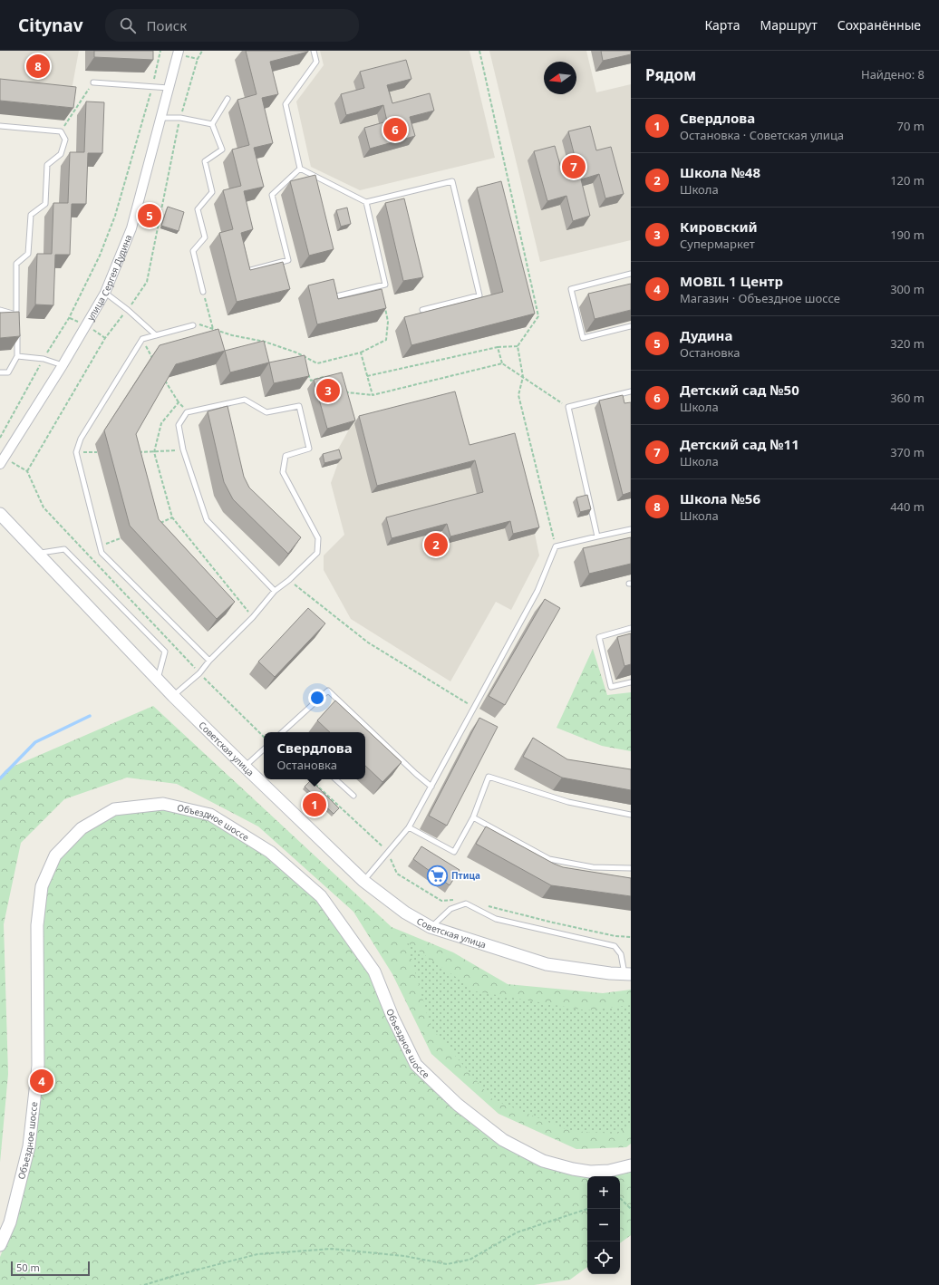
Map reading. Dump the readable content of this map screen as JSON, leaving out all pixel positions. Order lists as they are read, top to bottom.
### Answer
{
  "streets": {
    "street": ["улица Сергея Дудина", "Советская улица", "Объездное шоссе"]
  },
  "places": {
    "supermarket": ["Птица"]
  },
  "scale_bar": "50 m",
  "north": "left",
  "page": {
    "header": "Citynav",
    "search": "Поиск",
    "nav": ["Карта", "Маршрут", "Сохранённые"],
    "heading": ["Рядом", "Найдено: 8"],
    "pins": [
      "8",
      "6",
      "7",
      "5",
      "3",
      "2",
      "1",
      "4"
    ],
    "list": [
      {
        "mark": "1",
        "name": "Свердлова",
        "note": "Остановка · Советская улица",
        "value": "70 m"
      },
      {
        "mark": "2",
        "name": "Школа №48",
        "note": "Школа",
        "value": "120 m"
      },
      {
        "mark": "3",
        "name": "Кировский",
        "note": "Супермаркет",
        "value": "190 m"
      },
      {
        "mark": "4",
        "name": "MOBIL 1 Центр",
        "note": "Магазин · Объездное шоссе",
        "value": "300 m"
      },
      {
        "mark": "5",
        "name": "Дудина",
        "note": "Остановка",
        "value": "320 m"
      },
      {
        "mark": "6",
        "name": "Детский сад №50",
        "note": "Школа",
        "value": "360 m"
      },
      {
        "mark": "7",
        "name": "Детский сад №11",
        "note": "Школа",
        "value": "370 m"
      },
      {
        "mark": "8",
        "name": "Школа №56",
        "note": "Школа",
        "value": "440 m"
      }
    ],
    "popup": ["Свердлова", "Остановка"],
    "map_buttons": ["+", "−"],
    "scale": "50 m"
  }
}
